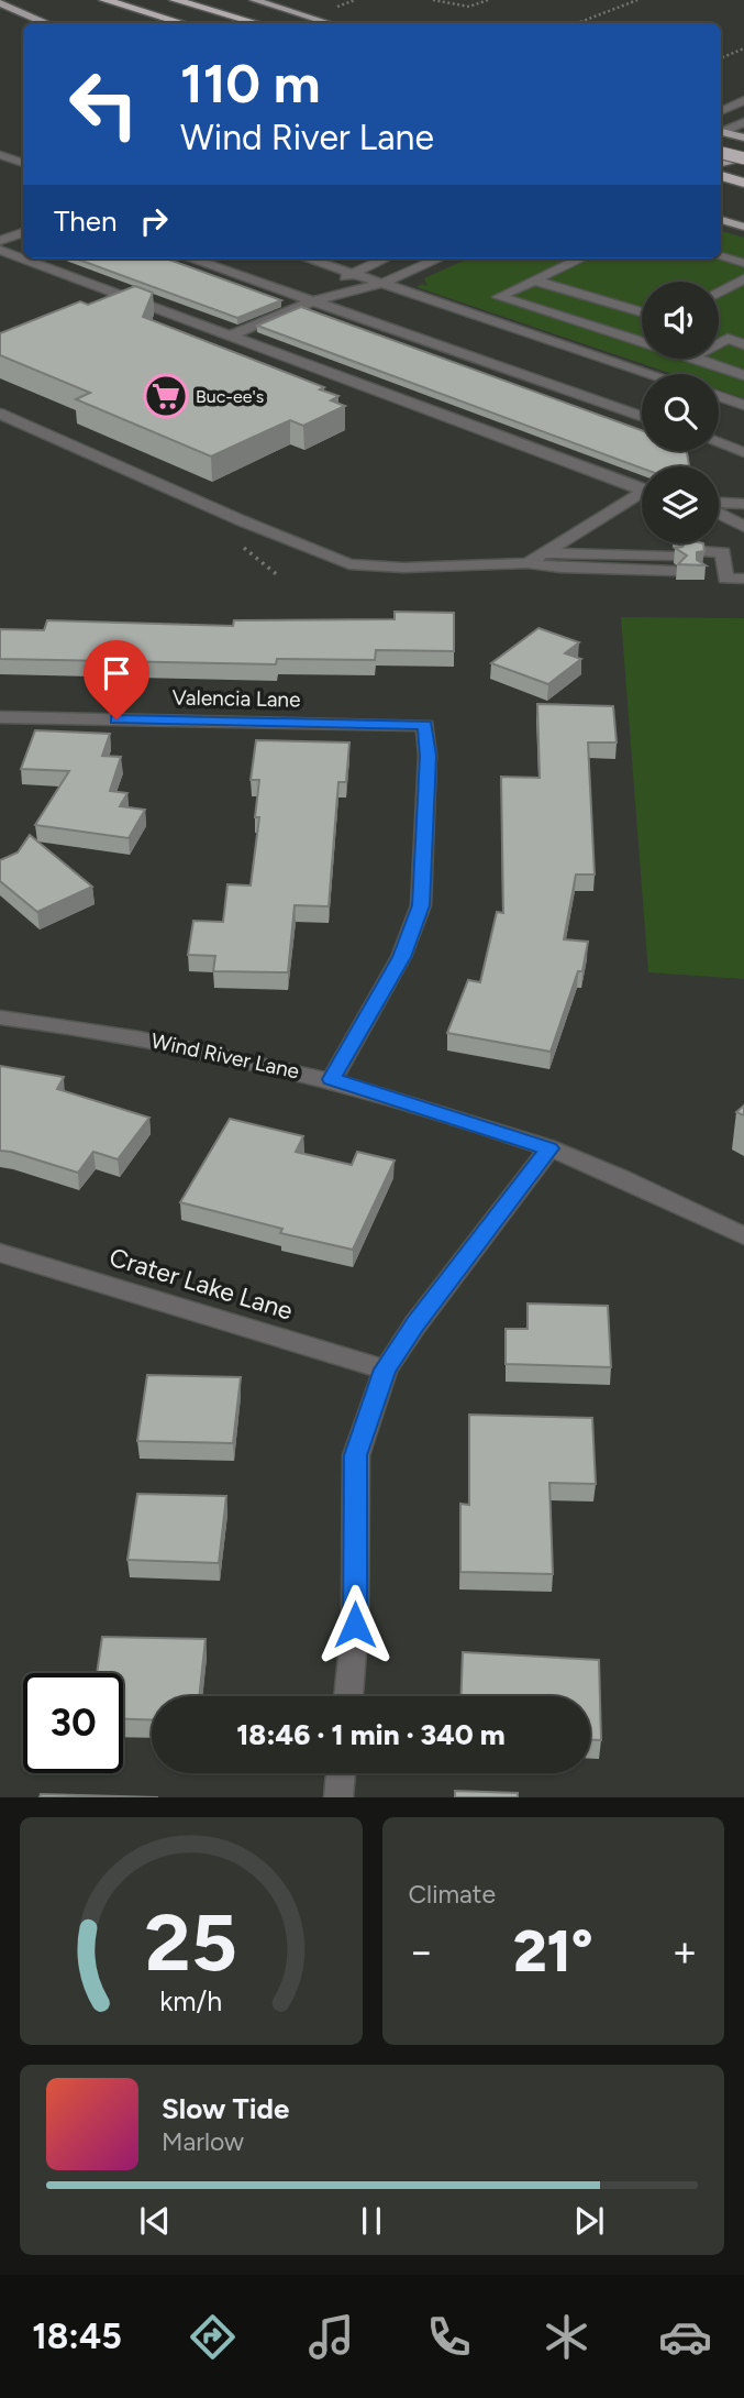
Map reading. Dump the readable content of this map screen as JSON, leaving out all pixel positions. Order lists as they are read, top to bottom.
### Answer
{
  "streets": {
    "street": ["Valencia Lane", "Wind River Lane", "Crater Lake Lane"]
  },
  "crossings": [
    ["Valencia Lane", "Wind River Lane"]
  ],
  "places": {
    "supermarket": ["Buc-ee's"]
  },
  "page": {
    "turn": ["110 m", "Wind River Lane"],
    "then": "Then",
    "limit": "30",
    "trip": "18:46 · 1 min · 340 m",
    "tile": "Climate",
    "heat": ["−", "21°", "+"],
    "song": ["Slow Tide", "Marlow"],
    "tabs": "18:45",
    "gauge": ["25", "km/h"]
  }
}
